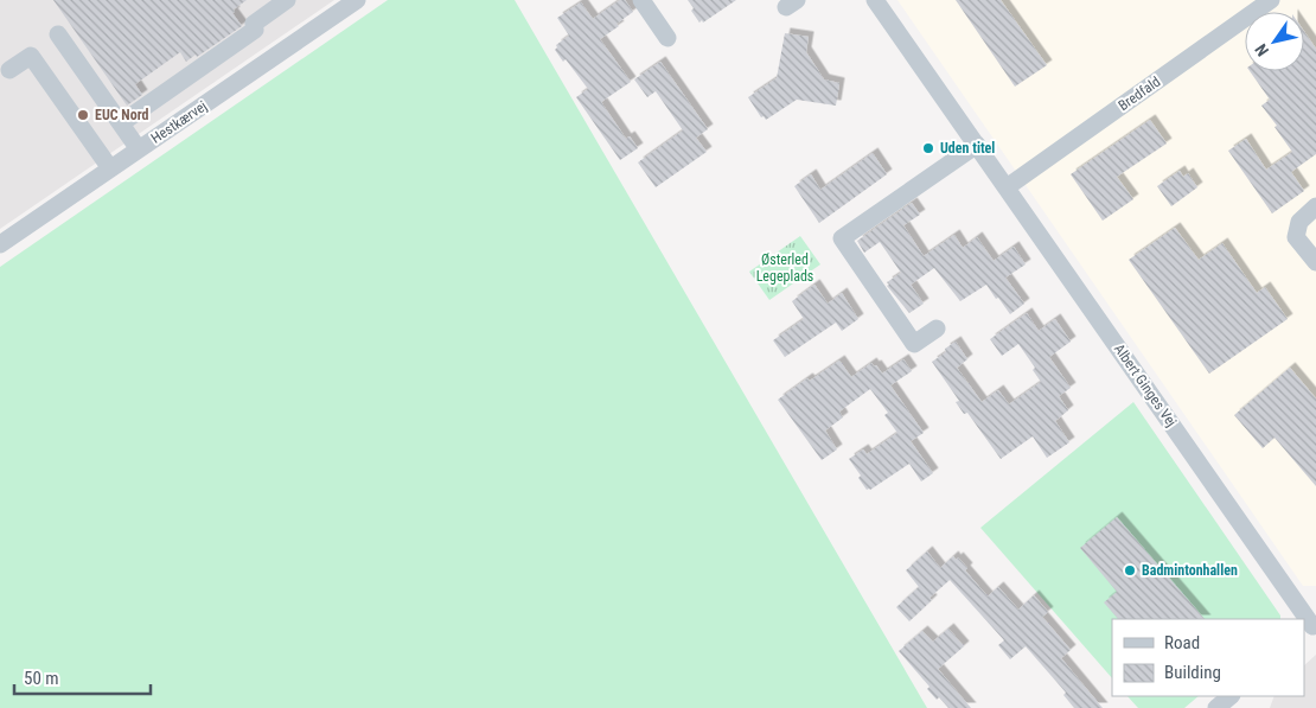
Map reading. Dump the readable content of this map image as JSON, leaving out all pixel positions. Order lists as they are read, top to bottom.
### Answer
{
  "streets": {
    "street": ["Bredfald", "Hestkærvej", "Albert Ginges Vej"]
  },
  "crossings": [
    ["Bredfald", "Albert Ginges Vej"]
  ],
  "parks": ["Østerled Legeplads"],
  "places": ["EUC Nord", "Uden titel", "Badmintonhallen"],
  "legend": ["Road", "Building"],
  "scale_bar": "50 m",
  "north": "bottom left"
}
